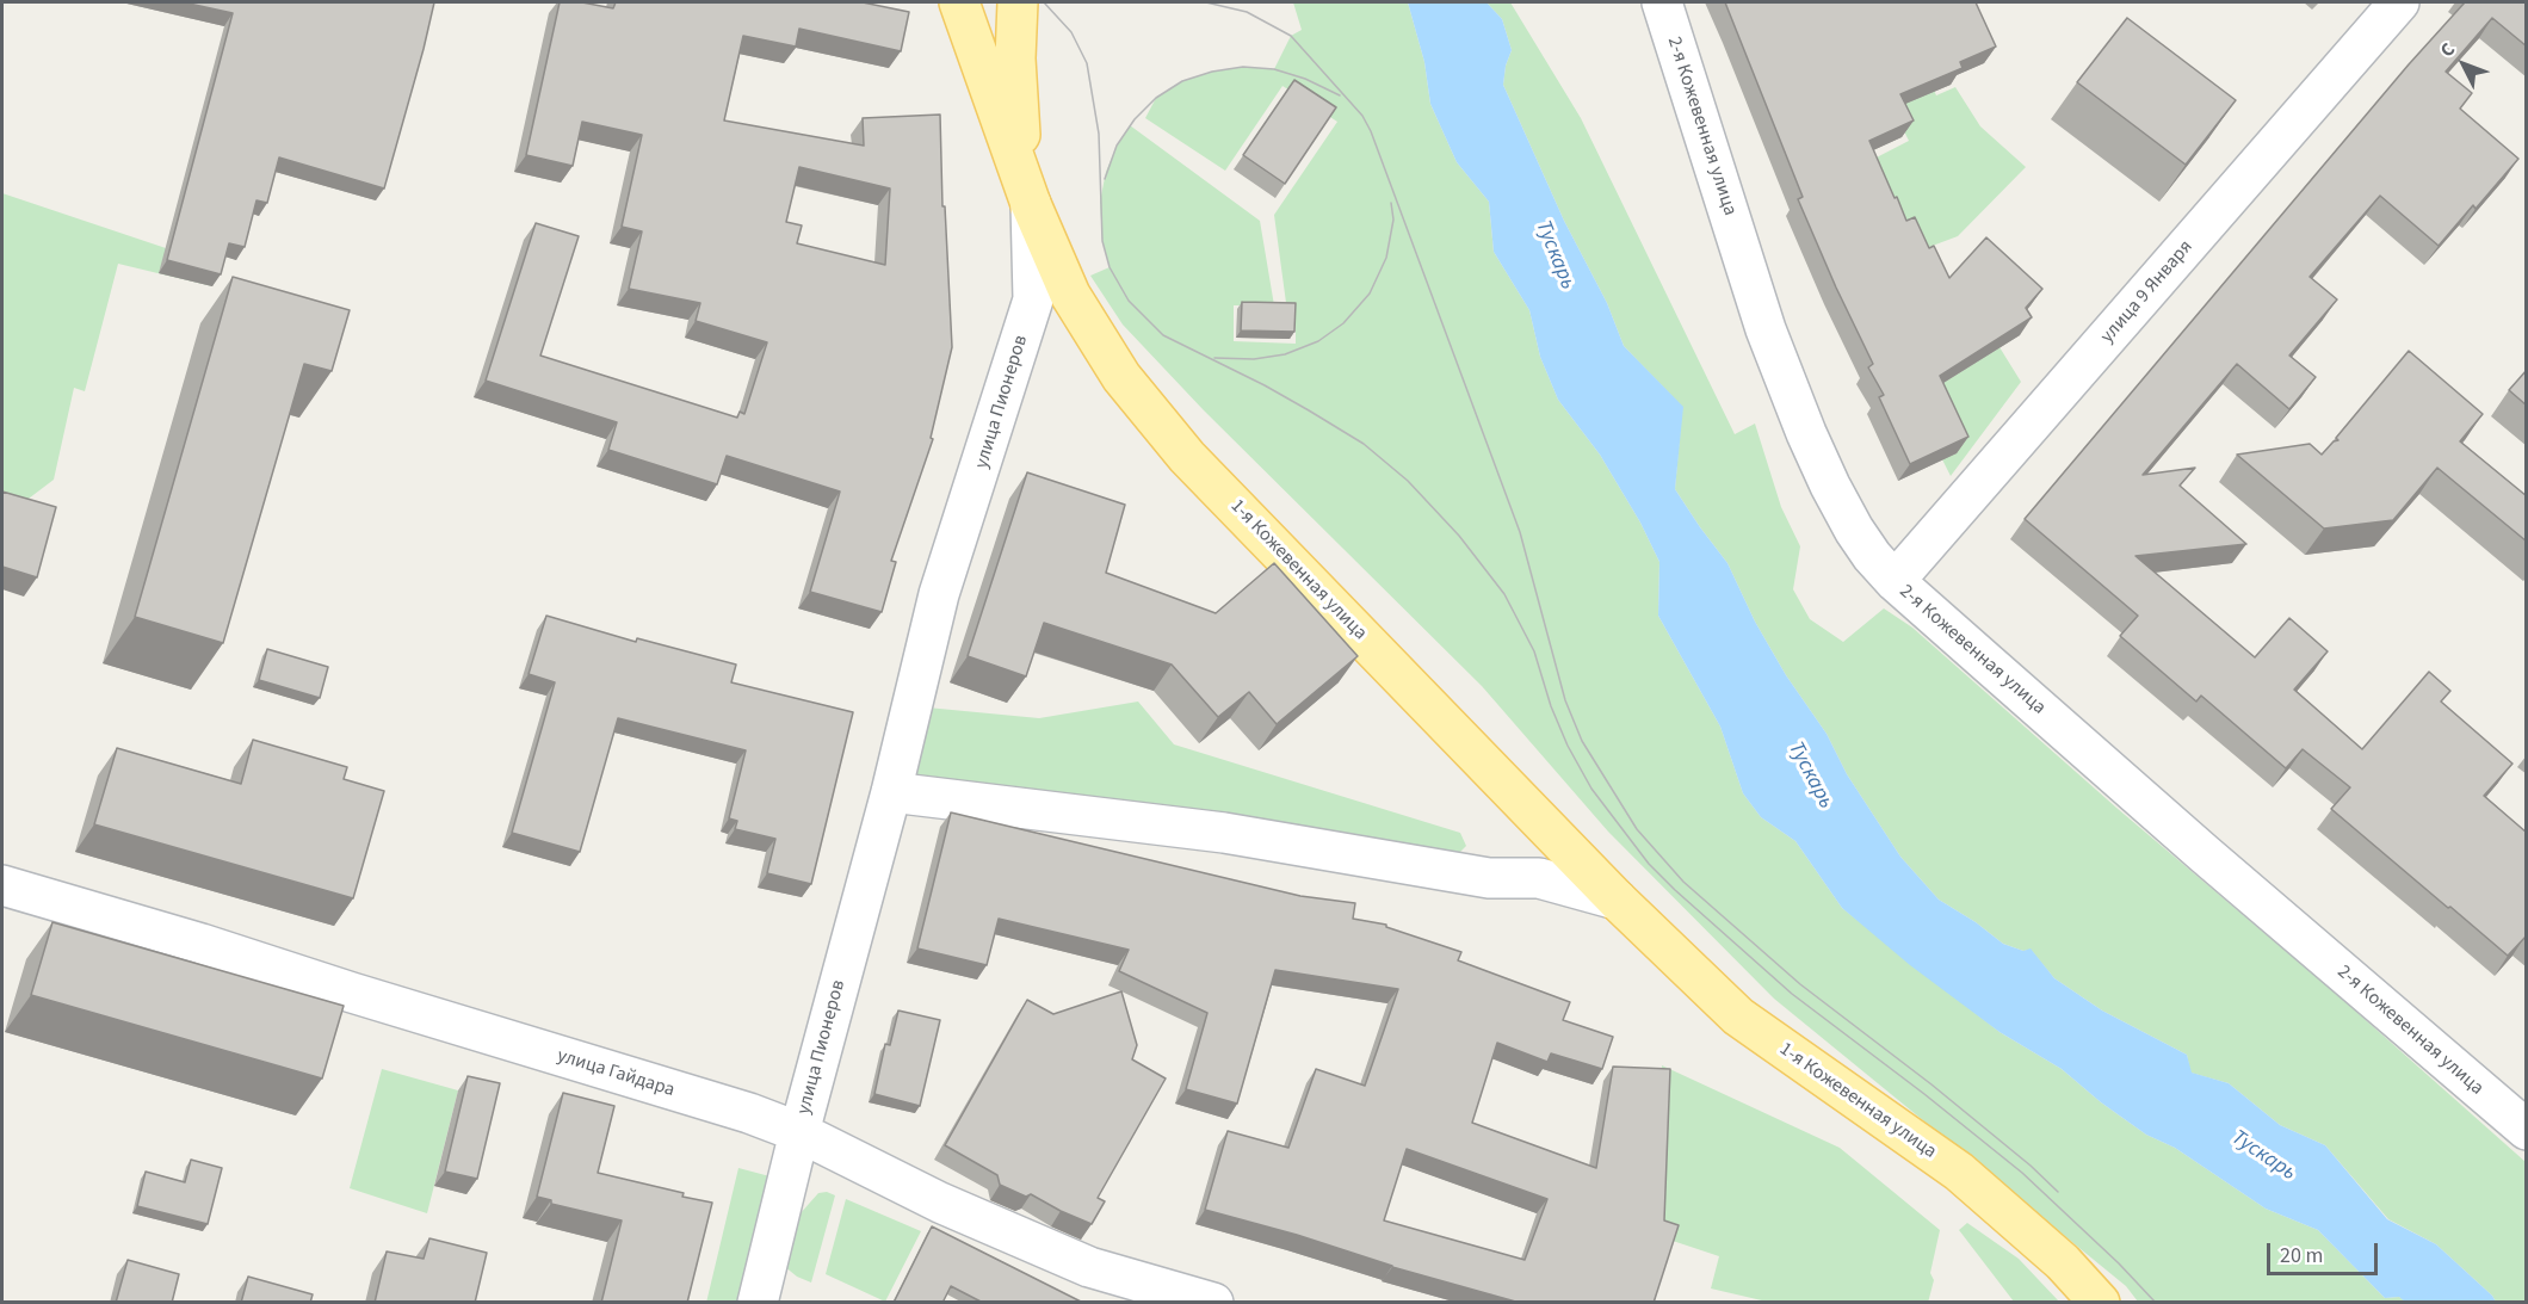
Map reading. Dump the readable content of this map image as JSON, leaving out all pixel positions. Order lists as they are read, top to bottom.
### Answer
{
  "streets": {
    "main road": ["1-я Кожевенная улица"],
    "street": [
      "2-я Кожевенная улица",
      "улица 9 Января",
      "улица Пионеров",
      "улица Гайдара"
    ]
  },
  "crossings": [
    ["2-я Кожевенная улица", "улица 9 Января"],
    ["улица Пионеров", "1-я Кожевенная улица"],
    ["улица Пионеров", "улица Гайдара"]
  ],
  "water": ["Тускарь"],
  "scale_bar": "20 m",
  "north": "top left"
}
